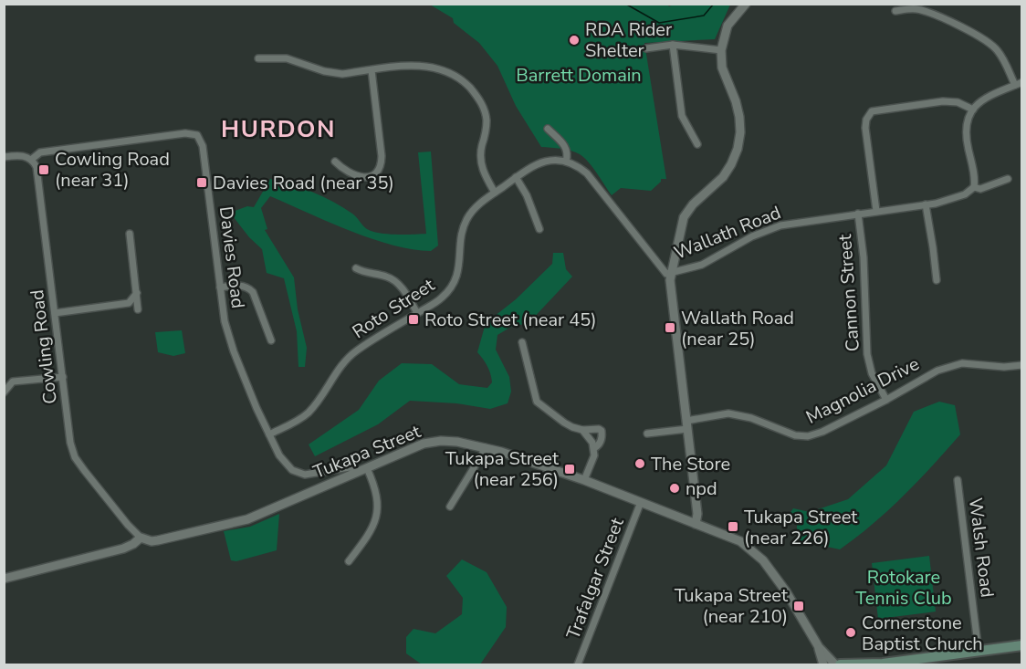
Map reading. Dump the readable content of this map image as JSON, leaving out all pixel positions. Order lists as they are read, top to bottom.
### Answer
{
  "streets": {
    "street": [
      "Wallath Road",
      "Davies Road",
      "Cannon Street",
      "Roto Street",
      "Cowling Road",
      "Magnolia Drive",
      "Tukapa Street",
      "Walsh Road",
      "Trafalgar Street"
    ]
  },
  "crossings": [
    ["Wallath Road", "Cannon Street"],
    ["Wallath Road", "Magnolia Drive"],
    ["Wallath Road", "Tukapa Street"],
    ["Davies Road", "Roto Street"],
    ["Davies Road", "Cowling Road"],
    ["Davies Road", "Tukapa Street"],
    ["Cannon Street", "Magnolia Drive"],
    ["Cowling Road", "Tukapa Street"],
    ["Tukapa Street", "Trafalgar Street"]
  ],
  "districts": ["HURDON"],
  "parks": ["Barrett Domain", "Rotokare Tennis Club"],
  "places": {
    "other": [
      "RDA Rider Shelter",
      "The Store",
      "npd",
      "Cornerstone Baptist Church"
    ],
    "transit": [
      "Cowling Road (near 31)",
      "Davies Road (near 35)",
      "Roto Street (near 45)",
      "Wallath Road (near 25)",
      "Tukapa Street (near 256)",
      "Tukapa Street (near 226)",
      "Tukapa Street (near 210)"
    ]
  }
}
